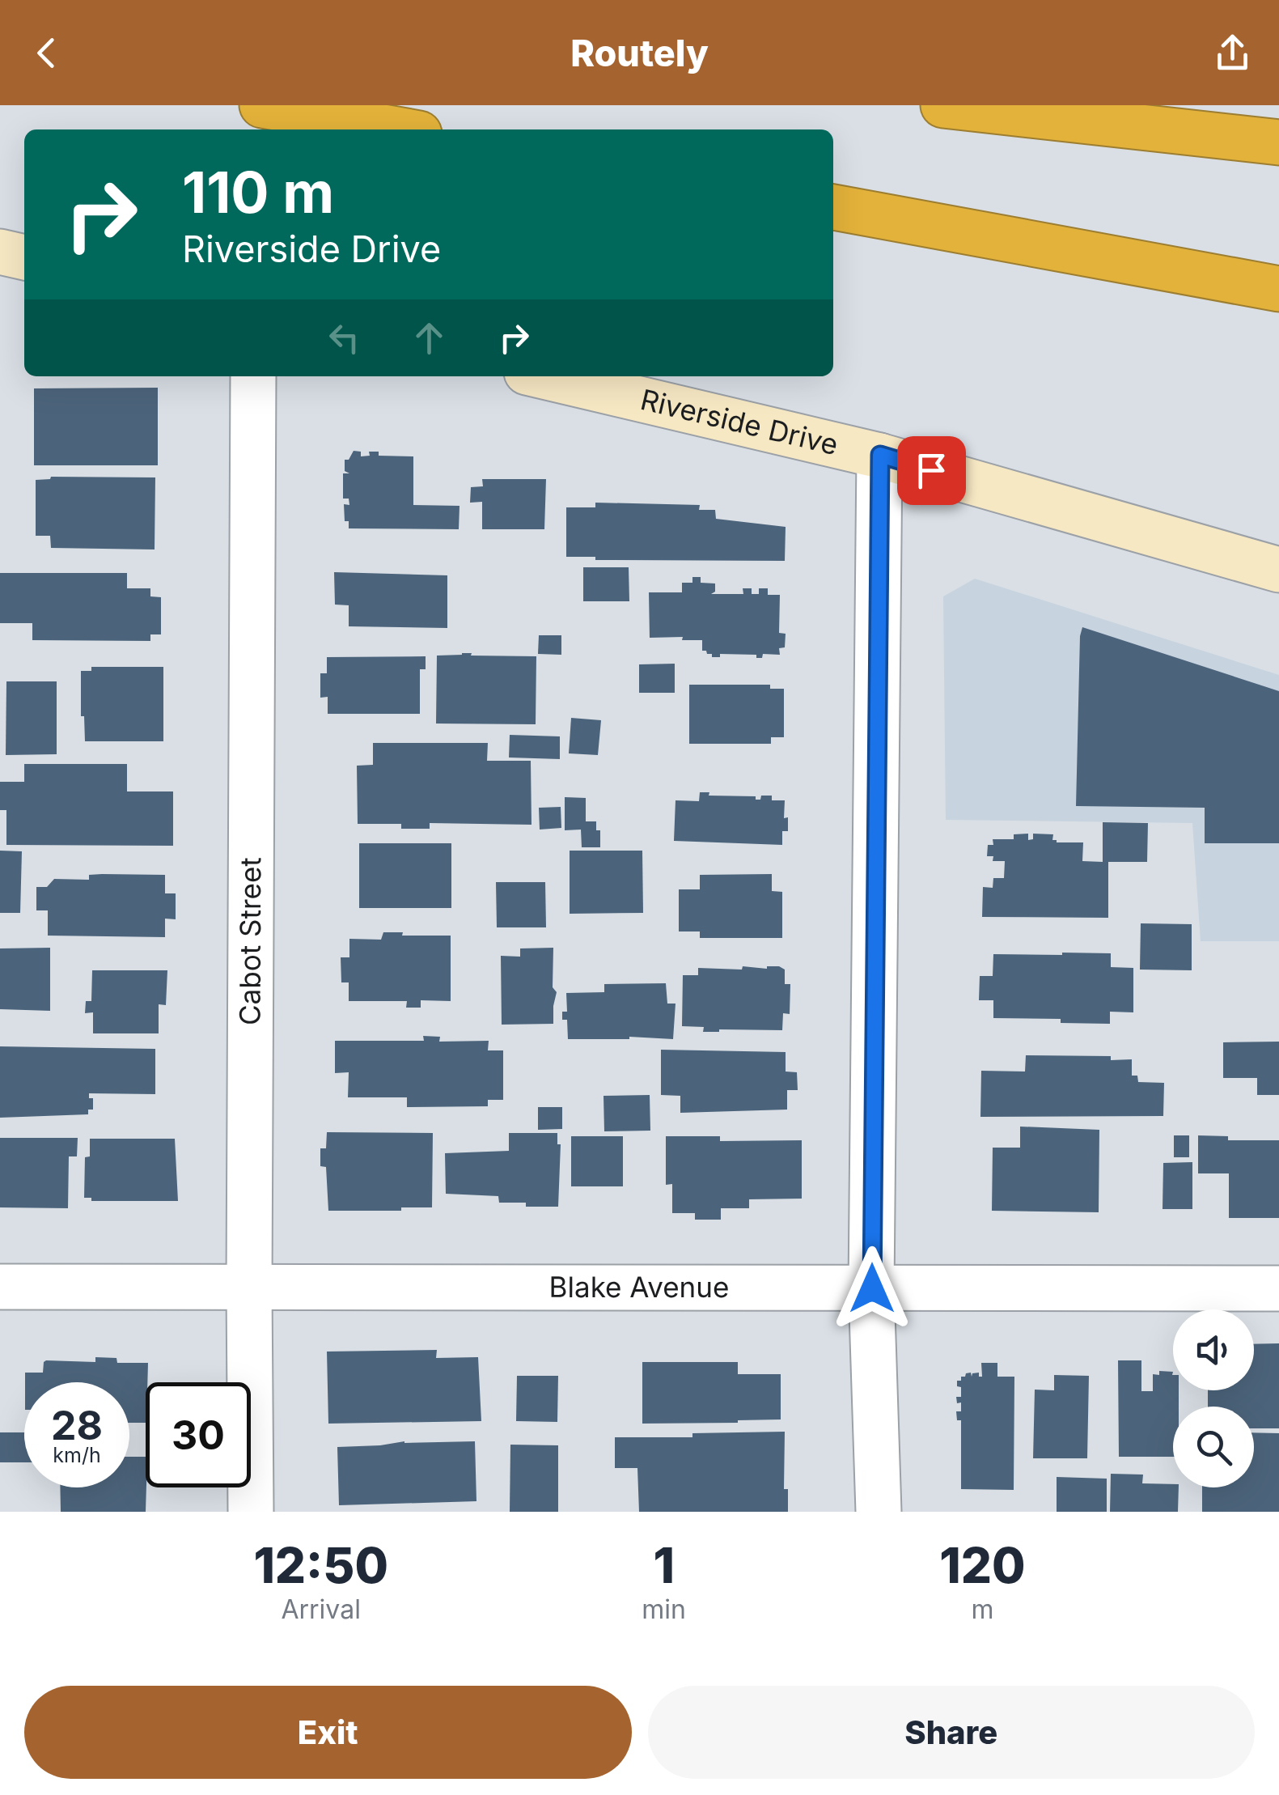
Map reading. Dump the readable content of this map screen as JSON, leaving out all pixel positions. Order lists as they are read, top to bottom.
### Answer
{
  "streets": {
    "main road": ["Riverside Drive"],
    "street": ["Cabot Street", "Blake Avenue"]
  },
  "crossings": [
    ["Cabot Street", "Blake Avenue"]
  ],
  "page": {
    "header": "Routely",
    "turn": ["110 m", "Riverside Drive"],
    "speed": "28 km/h",
    "limit": "30",
    "eta": [
      "12:50",
      "Arrival",
      "1",
      "min",
      "120",
      "m"
    ],
    "buttons": ["Exit", "Share"]
  }
}
